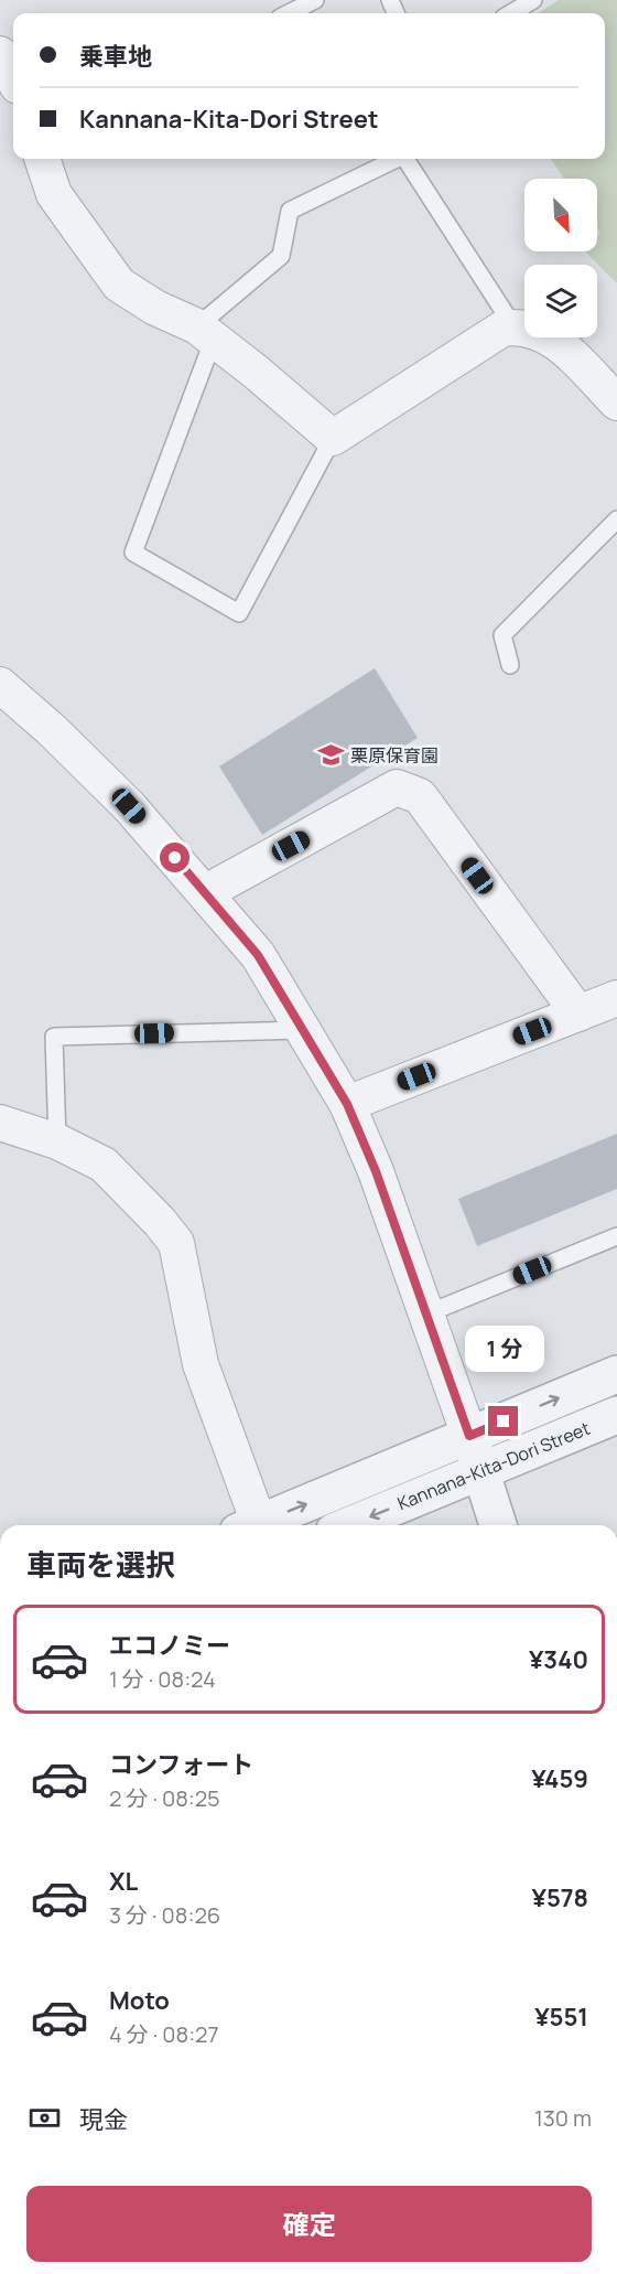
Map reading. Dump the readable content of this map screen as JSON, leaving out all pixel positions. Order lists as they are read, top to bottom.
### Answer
{
  "streets": {
    "street": ["Kannana-Kita-Dori Street"]
  },
  "places": {
    "school or university": ["栗原保育園"]
  },
  "north": "bottom right",
  "page": {
    "banner": ["乗車地", "Kannana-Kita-Dori Street"],
    "bubble": "1 分",
    "heading": "車両を選択",
    "list": [
      {
        "name": "エコノミー",
        "note": "1 分 · 08:24",
        "value": "¥340"
      },
      {
        "name": "コンフォート",
        "note": "2 分 · 08:25",
        "value": "¥459"
      },
      {
        "name": "XL",
        "note": "3 分 · 08:26",
        "value": "¥578"
      },
      {
        "name": "Moto",
        "note": "4 分 · 08:27",
        "value": "¥551"
      }
    ],
    "pay": ["現金", "130 m"],
    "buttons": "確定"
  }
}
